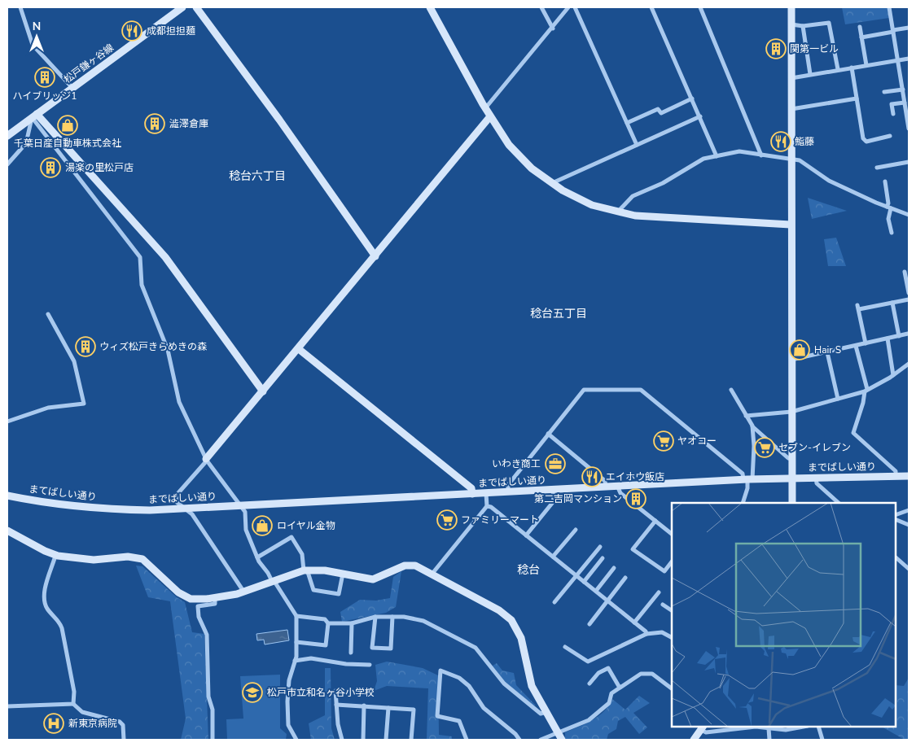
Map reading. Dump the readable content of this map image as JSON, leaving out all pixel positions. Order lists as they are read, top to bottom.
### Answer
{
  "streets": {
    "street": ["松戸鎌ヶ谷線", "までばしい通り", "まてばしい通り"]
  },
  "crossings": [
    ["までばしい通り", "まてばしい通り"]
  ],
  "districts": ["稔台六丁目", "稔台五丁目", "稔台"],
  "places": {
    "restaurant": ["成都担担麺", "鮨藤", "エイホウ飯店"],
    "building": [
      "関第一ビル",
      "ハイブリッジ1",
      "澁澤倉庫",
      "湯楽の里松戸店",
      "ウィズ松戸きらめきの森",
      "第二吉岡マンション"
    ],
    "shop": ["千葉日産自動車株式会社", "Hair S", "ロイヤル金物"],
    "supermarket": ["ヤオコー", "セブン-イレブン", "ファミリーマート"],
    "office": ["いわき商工"],
    "school or university": ["松戸市立和名ヶ谷小学校"],
    "hospital": ["新東京病院"]
  },
  "north": "top"
}
